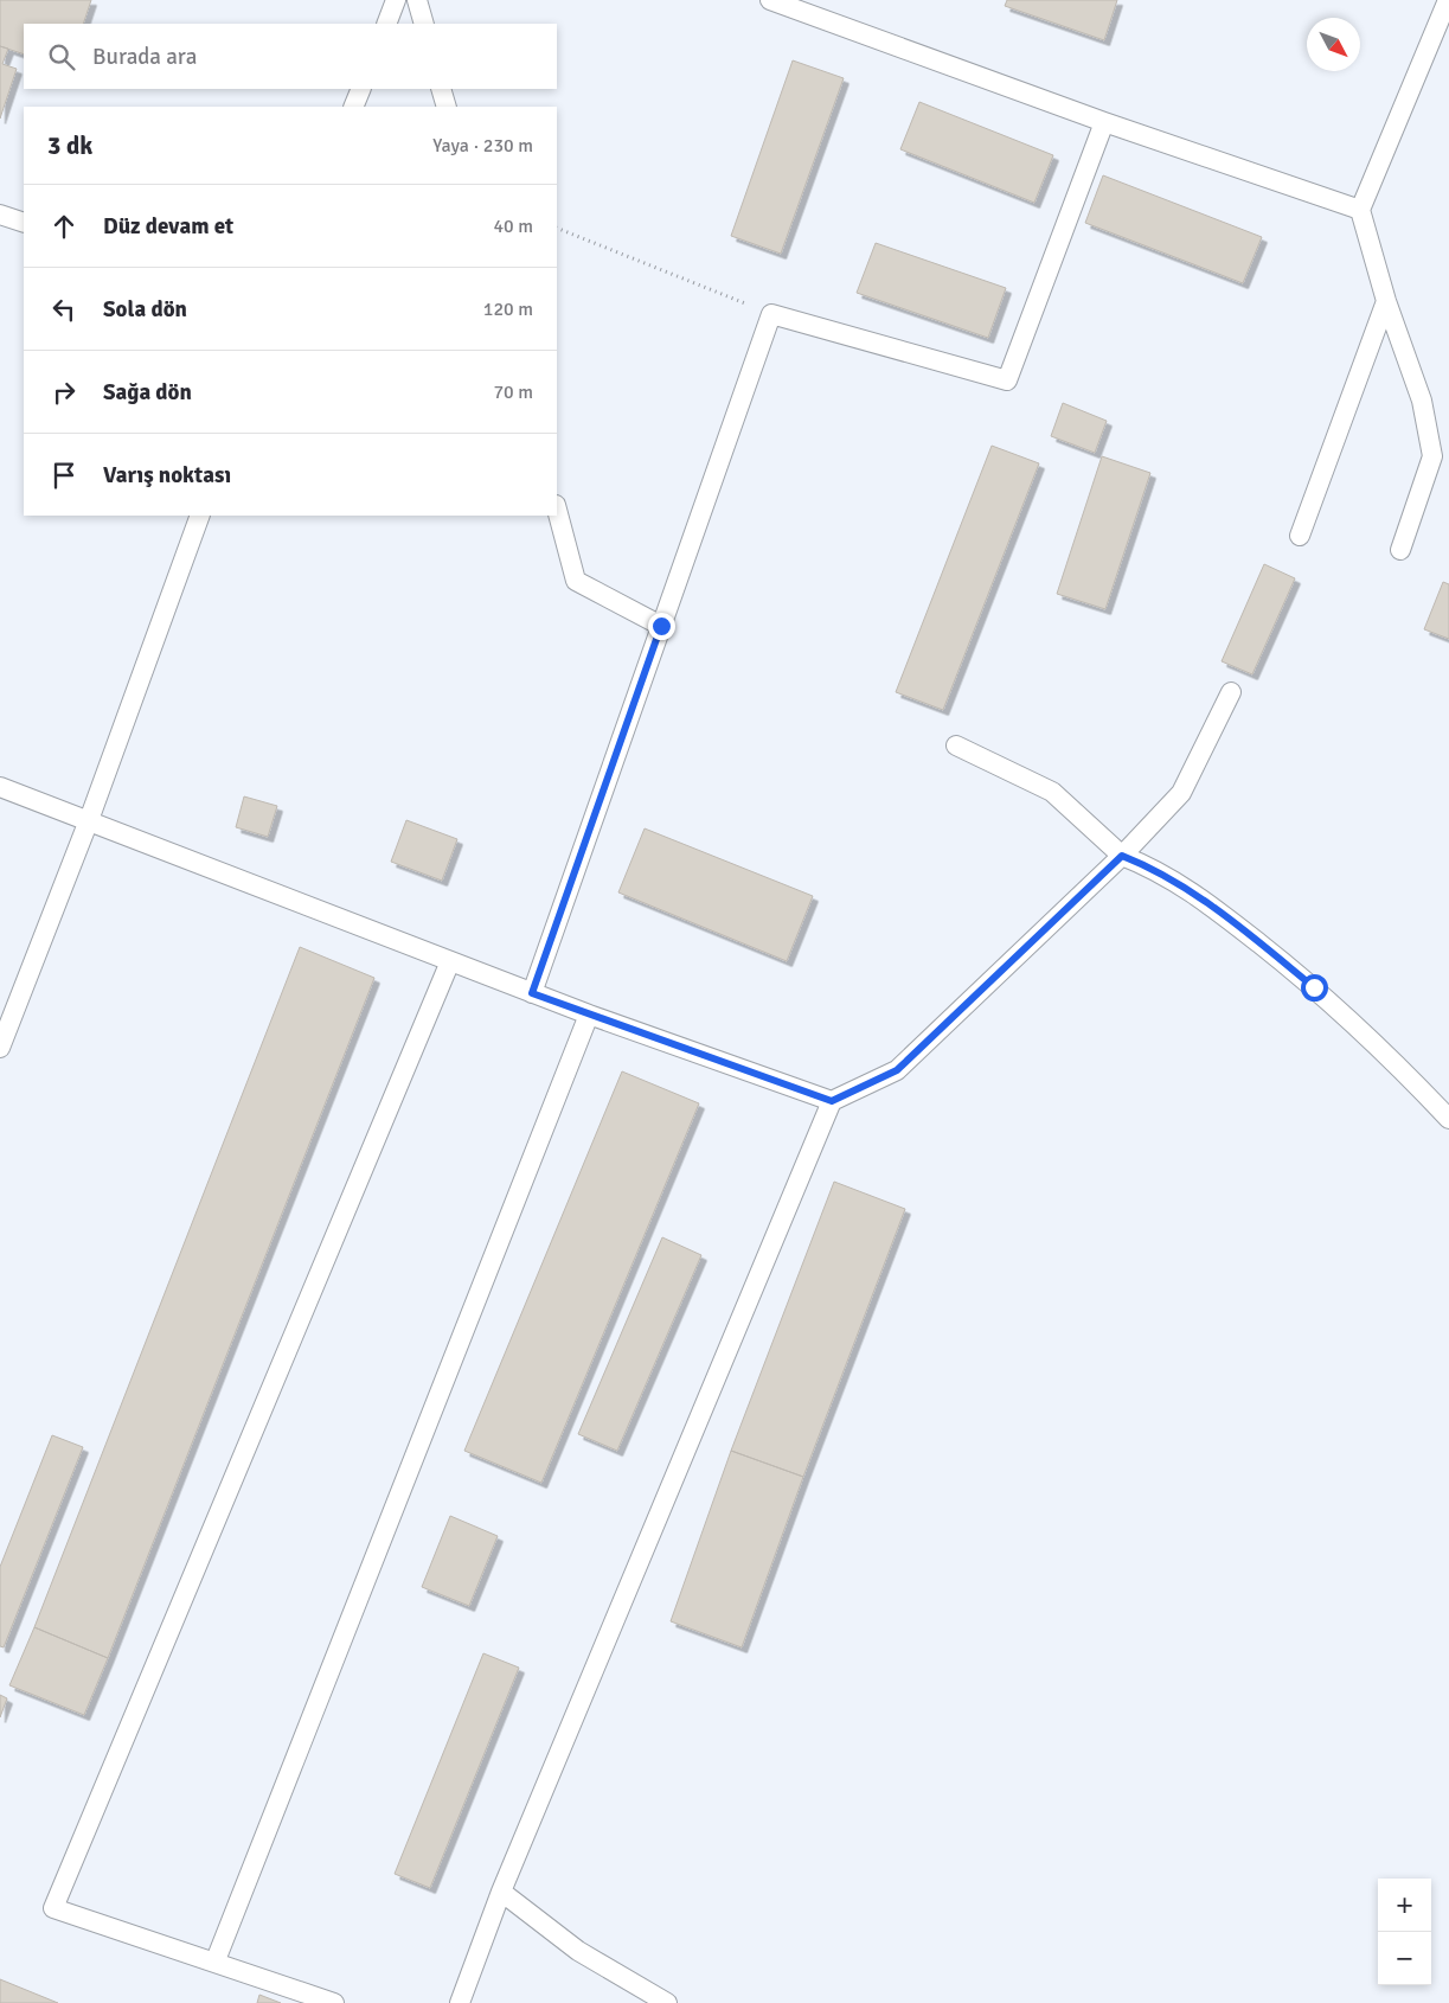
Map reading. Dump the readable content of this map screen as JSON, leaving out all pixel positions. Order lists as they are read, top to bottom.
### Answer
{
  "north": "bottom right",
  "page": {
    "search": "Burada ara",
    "heading": ["3 dk", "Yaya · 230 m"],
    "list": [
      ["Düz devam et", "40 m"],
      ["Sola dön", "120 m"],
      ["Sağa dön", "70 m"],
      "Varış noktası"
    ],
    "map_buttons": ["+", "−"]
  }
}
